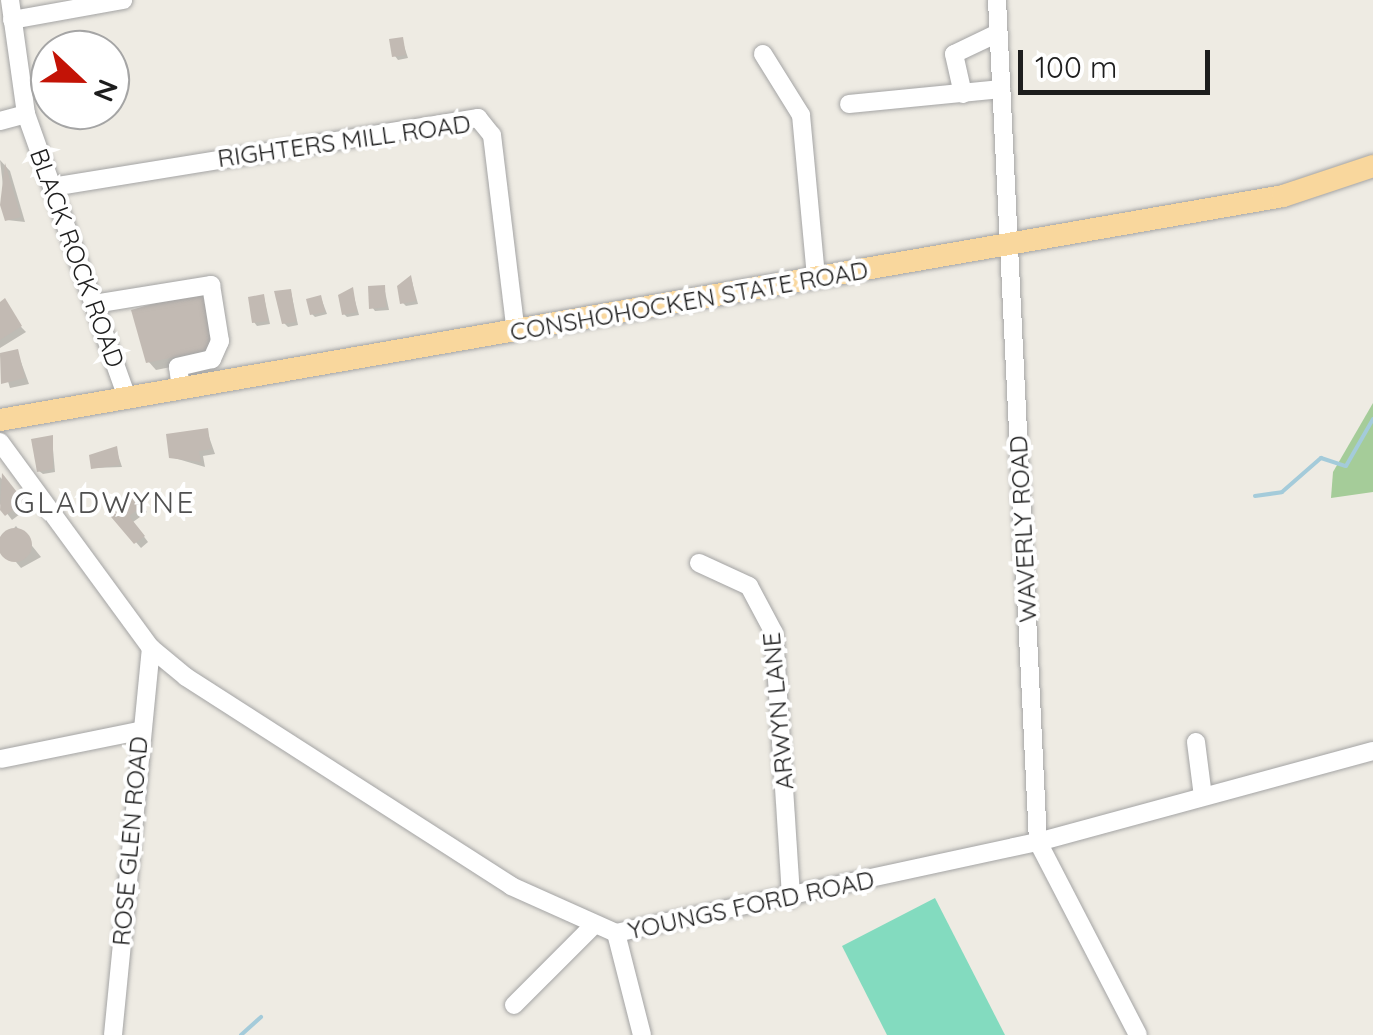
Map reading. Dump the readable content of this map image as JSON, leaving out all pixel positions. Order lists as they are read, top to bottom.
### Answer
{
  "streets": {
    "main road": ["CONSHOHOCKEN STATE ROAD"],
    "street": [
      "RIGHTERS MILL ROAD",
      "BLACK ROCK ROAD",
      "WAVERLY ROAD",
      "ARWYN LANE",
      "ROSE GLEN ROAD",
      "YOUNGS FORD ROAD"
    ]
  },
  "crossings": [
    ["RIGHTERS MILL ROAD", "BLACK ROCK ROAD"],
    ["RIGHTERS MILL ROAD", "CONSHOHOCKEN STATE ROAD"],
    ["BLACK ROCK ROAD", "CONSHOHOCKEN STATE ROAD"],
    ["CONSHOHOCKEN STATE ROAD", "WAVERLY ROAD"],
    ["WAVERLY ROAD", "YOUNGS FORD ROAD"],
    ["ARWYN LANE", "YOUNGS FORD ROAD"],
    ["ROSE GLEN ROAD", "YOUNGS FORD ROAD"]
  ],
  "districts": ["GLADWYNE"],
  "scale_bar": "100 m",
  "north": "right"
}
